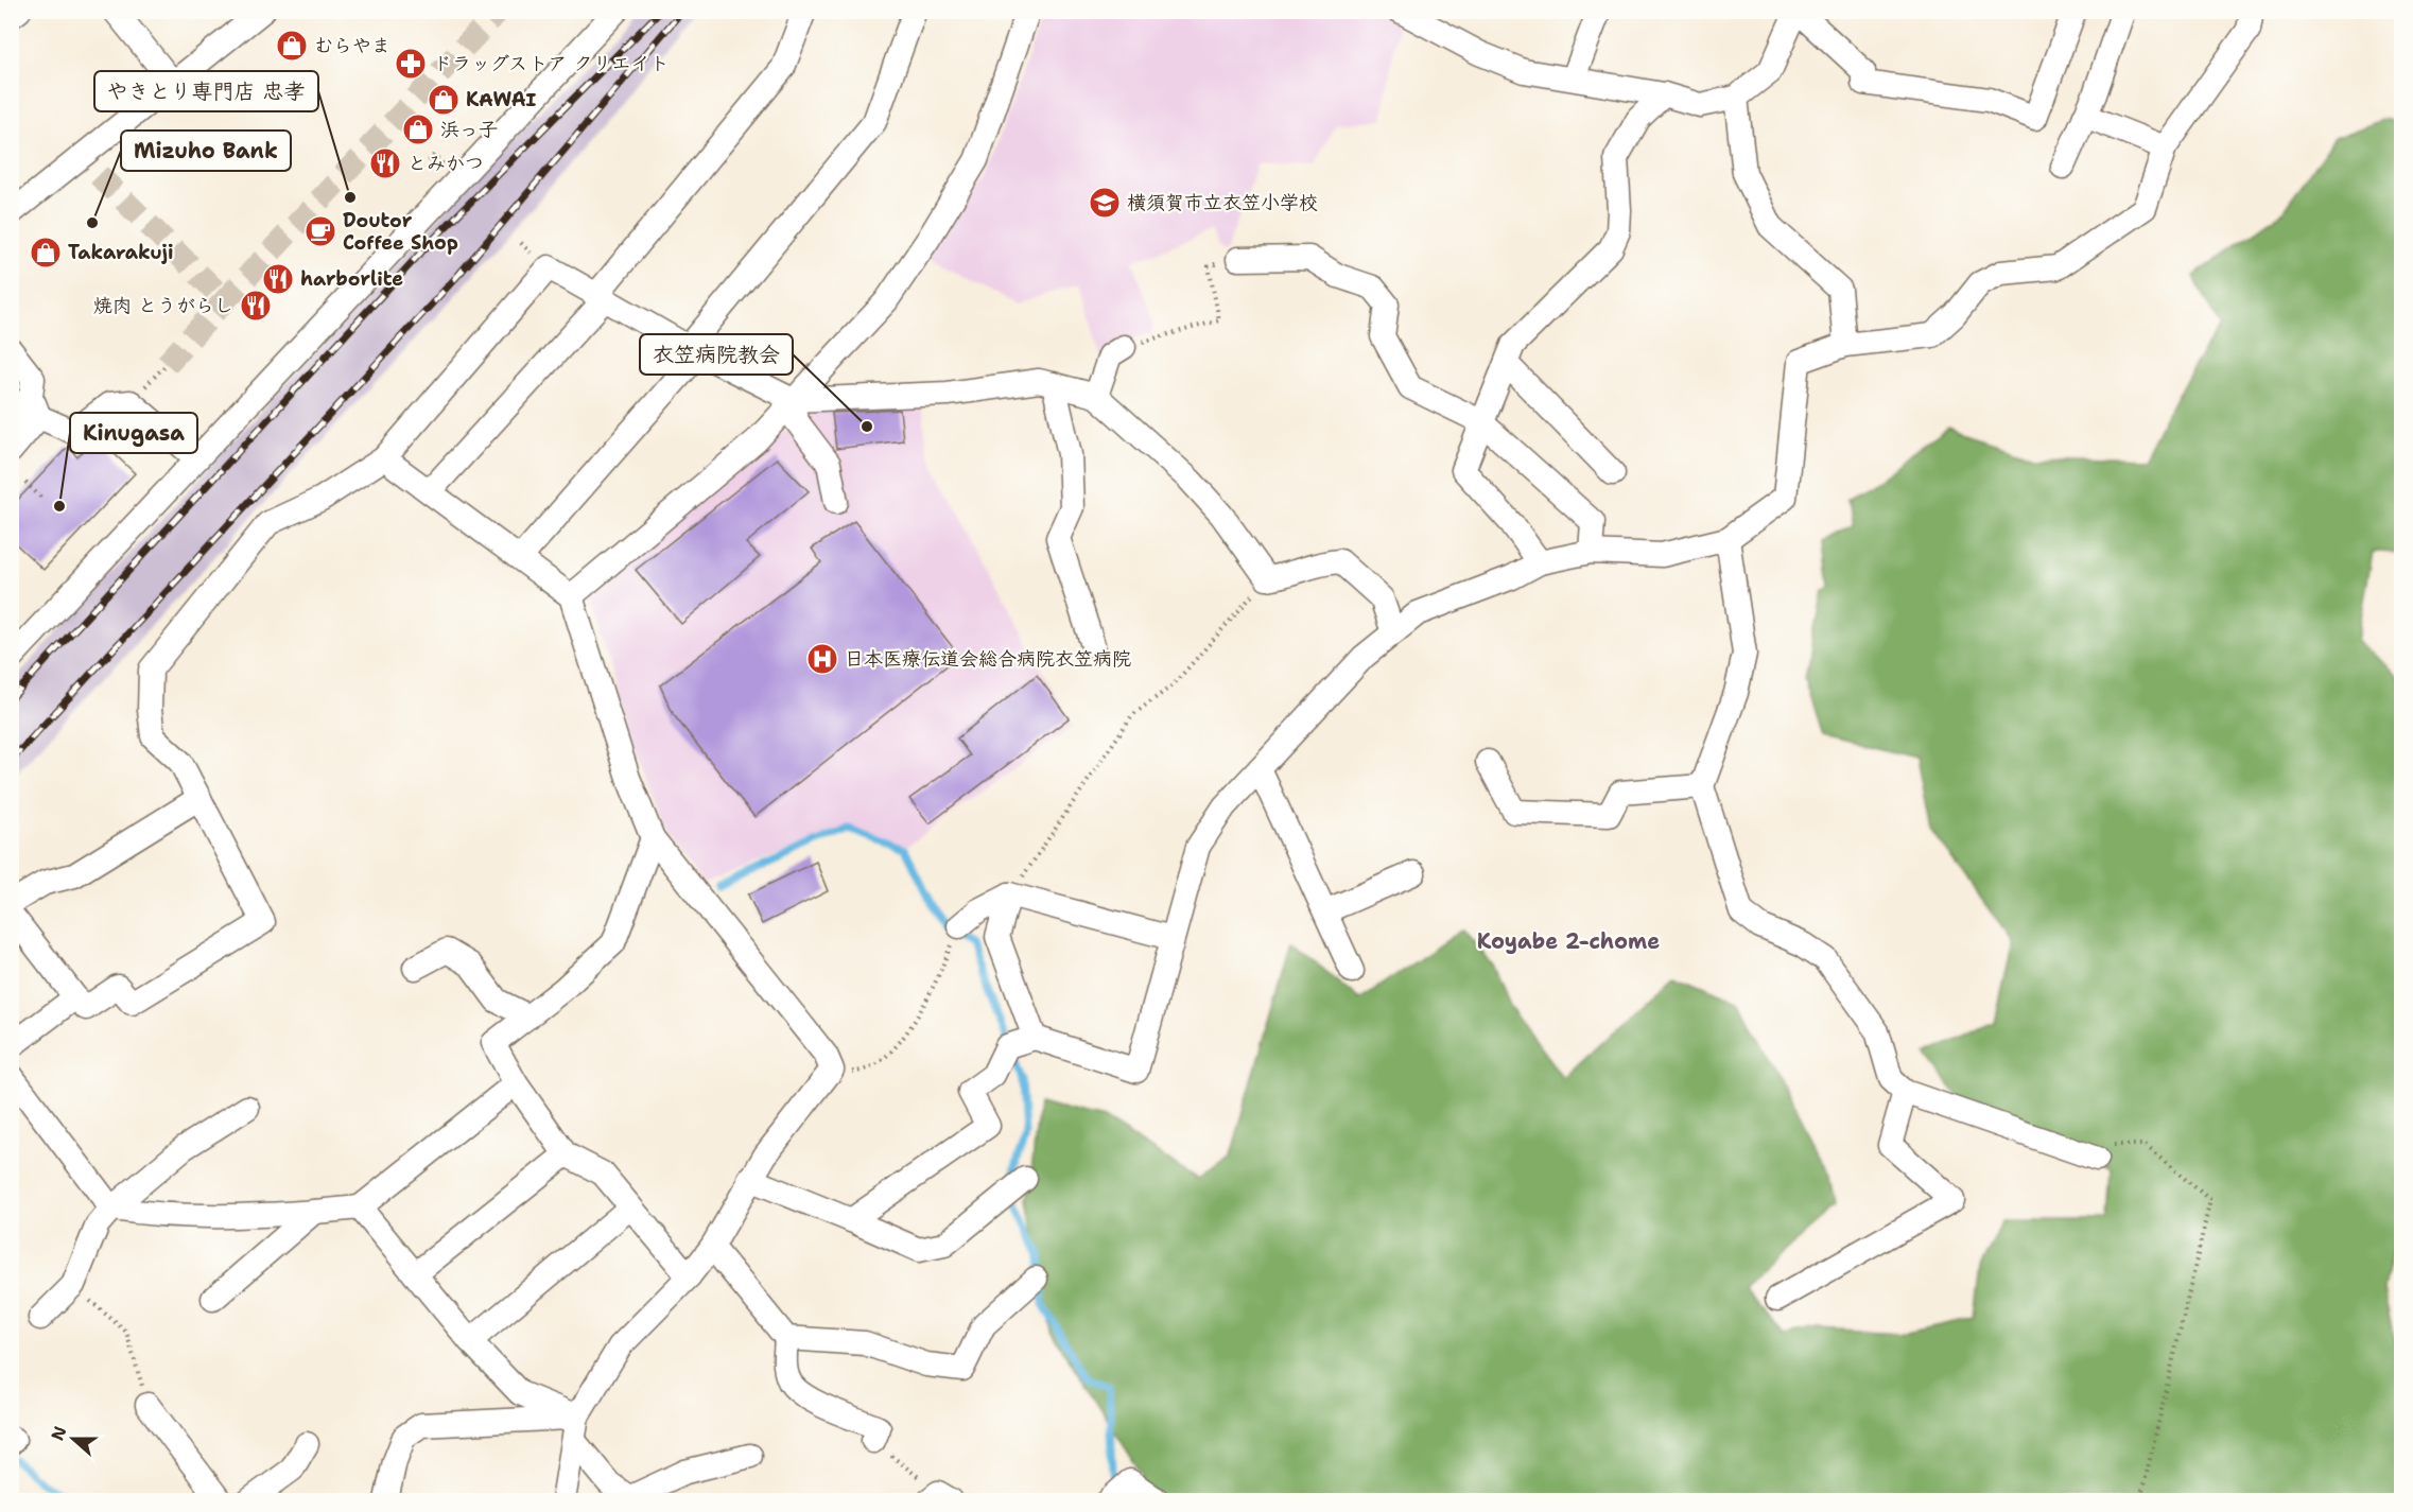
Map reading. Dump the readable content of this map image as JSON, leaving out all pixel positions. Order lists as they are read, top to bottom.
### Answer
{
  "districts": ["Koyabe 2-chome"],
  "places": {
    "shop": [
      "むらやま",
      "KAWAI",
      "浜っ子",
      "Takarakuji"
    ],
    "pharmacy": ["ドラッグストア クリエイト"],
    "restaurant": ["とみかつ", "harborlite", "焼肉 とうがらし"],
    "other": [
      "やきとり専門店 忠孝",
      "Mizuho Bank",
      "衣笠病院教会",
      "Kinugasa"
    ],
    "school or university": ["横須賀市立衣笠小学校"],
    "cafe": ["Doutor Coffee Shop"],
    "hospital": ["日本医療伝道会総合病院衣笠病院"]
  },
  "north": "left"
}
